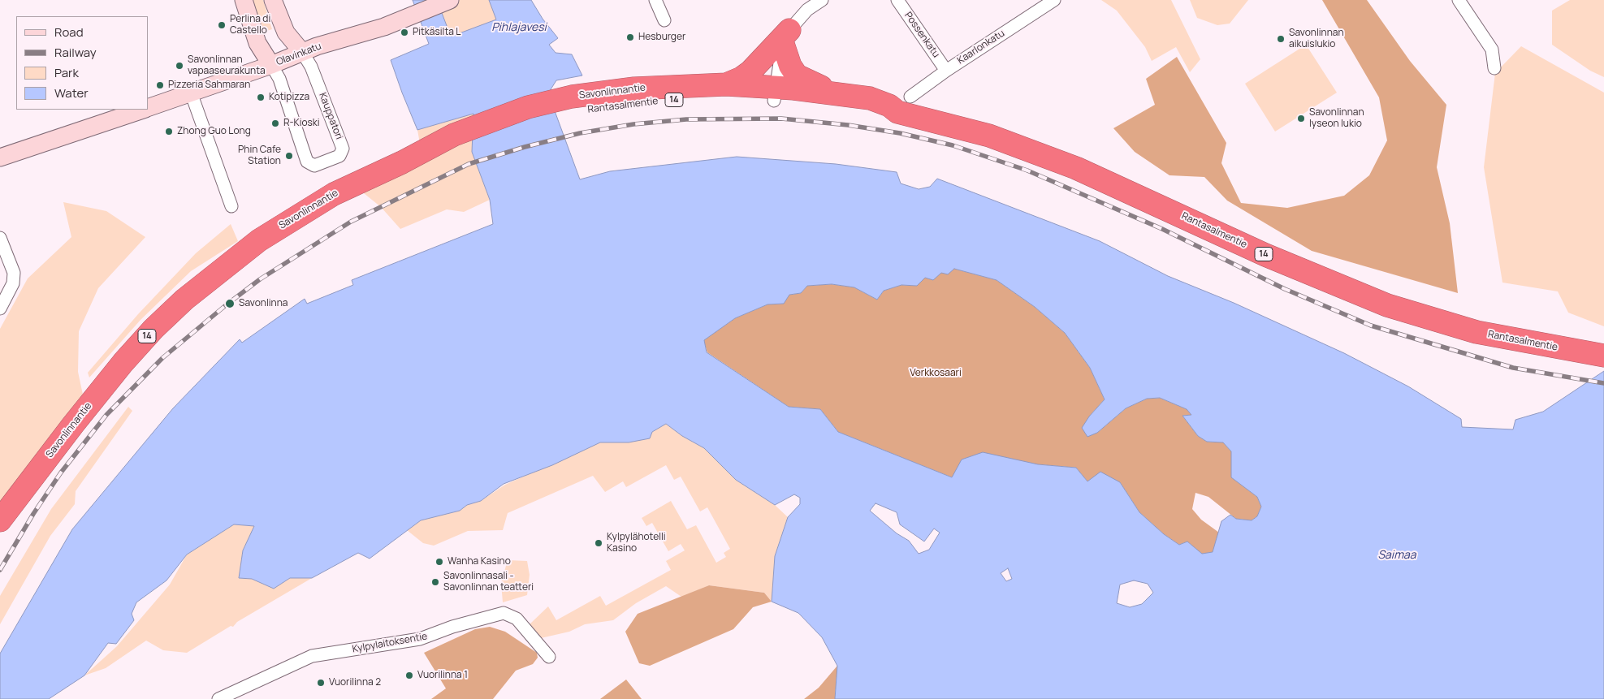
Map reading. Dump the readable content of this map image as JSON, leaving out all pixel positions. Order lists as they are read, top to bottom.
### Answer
{
  "streets": {
    "highway": ["Savonlinnantie", "14", "Rantasalmentie"],
    "main road": ["Olavinkatu", "Kauppatori"],
    "street": ["Possenkatu", "Kaarlonkatu", "Kylpylaitoksentie"]
  },
  "crossings": [
    ["Possenkatu", "Kaarlonkatu"],
    ["Kaarlonkatu", "Rantasalmentie"],
    ["Olavinkatu", "Kauppatori"],
    ["Savonlinnantie", "Rantasalmentie"]
  ],
  "water": ["Pihlajavesi", "Saimaa"],
  "parks": ["Verkkosaari"],
  "places": [
    "Perlina di Castello",
    "Pitkäsilta L",
    "Hesburger",
    "Savonlinnan aikuislukio",
    "Savonlinnan vapaaseurakunta",
    "Pizzeria Sahmaran",
    "Kotipizza",
    "Savonlinnan lyseon lukio",
    "R-Kioski",
    "Zhong Guo Long",
    "Phin Cafe Station",
    "Savonlinna",
    "Kylpylähotelli Kasino",
    "Wanha Kasino",
    "Savonlinnasali - Savonlinnan teatteri",
    "Vuorilinna 1",
    "Vuorilinna 2"
  ],
  "legend": [
    "Road",
    "Railway",
    "Park",
    "Water"
  ]
}
